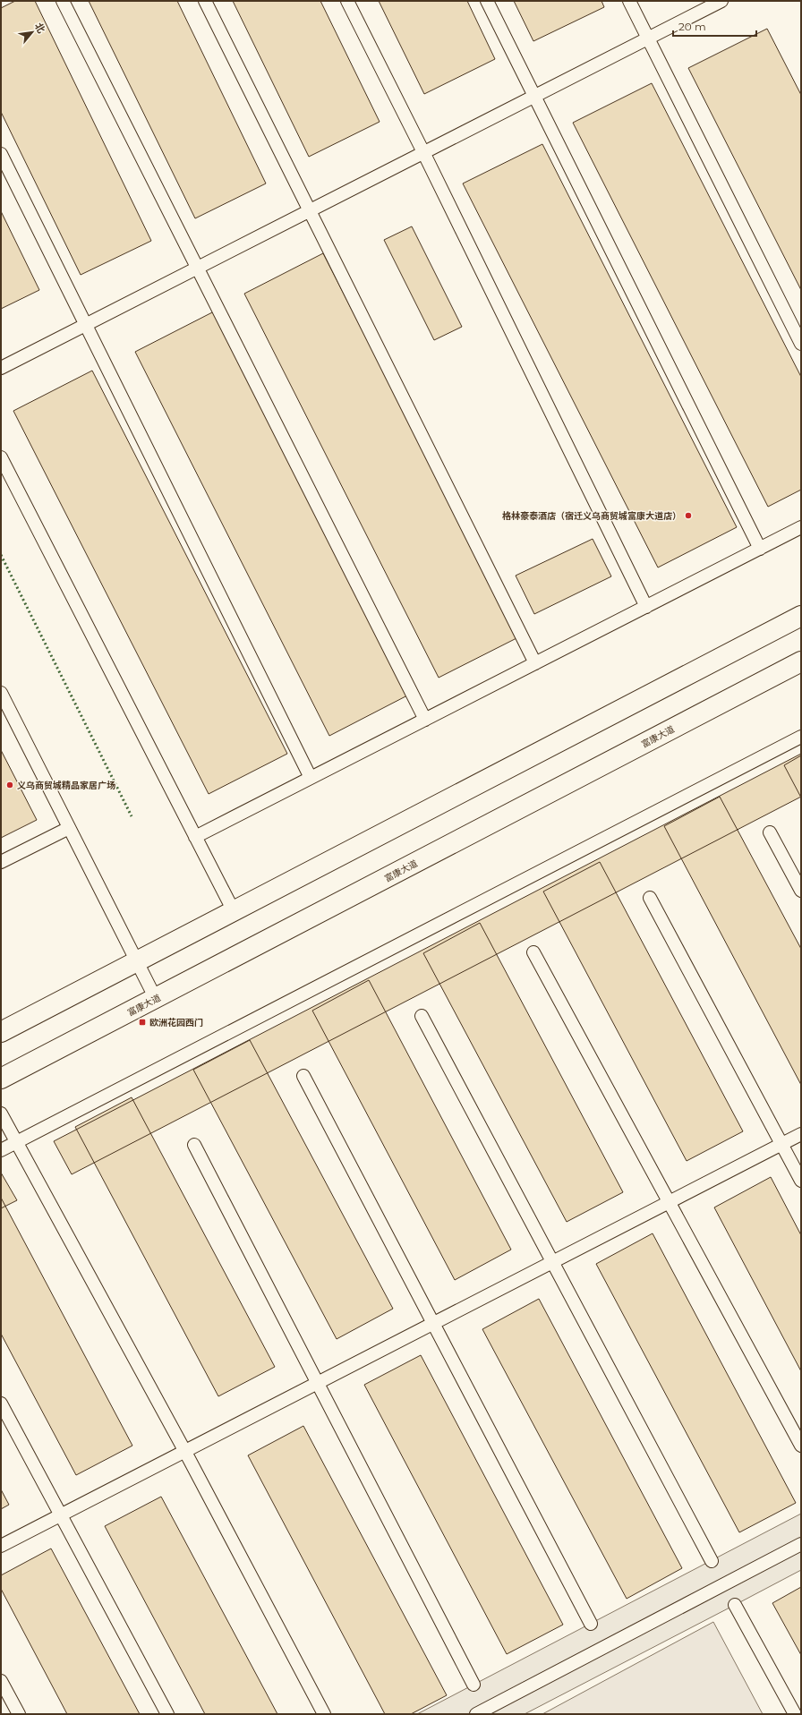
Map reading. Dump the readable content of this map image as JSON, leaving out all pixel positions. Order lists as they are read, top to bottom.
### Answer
{
  "streets": {
    "street": ["富康大道"]
  },
  "places": {
    "other": ["格林豪泰酒店（宿迁义乌商贸城富康大道店）", "义乌商贸城精品家居广场"],
    "transit": ["欧洲花园西门"]
  },
  "scale_bar": "20 m",
  "north": "top right"
}
